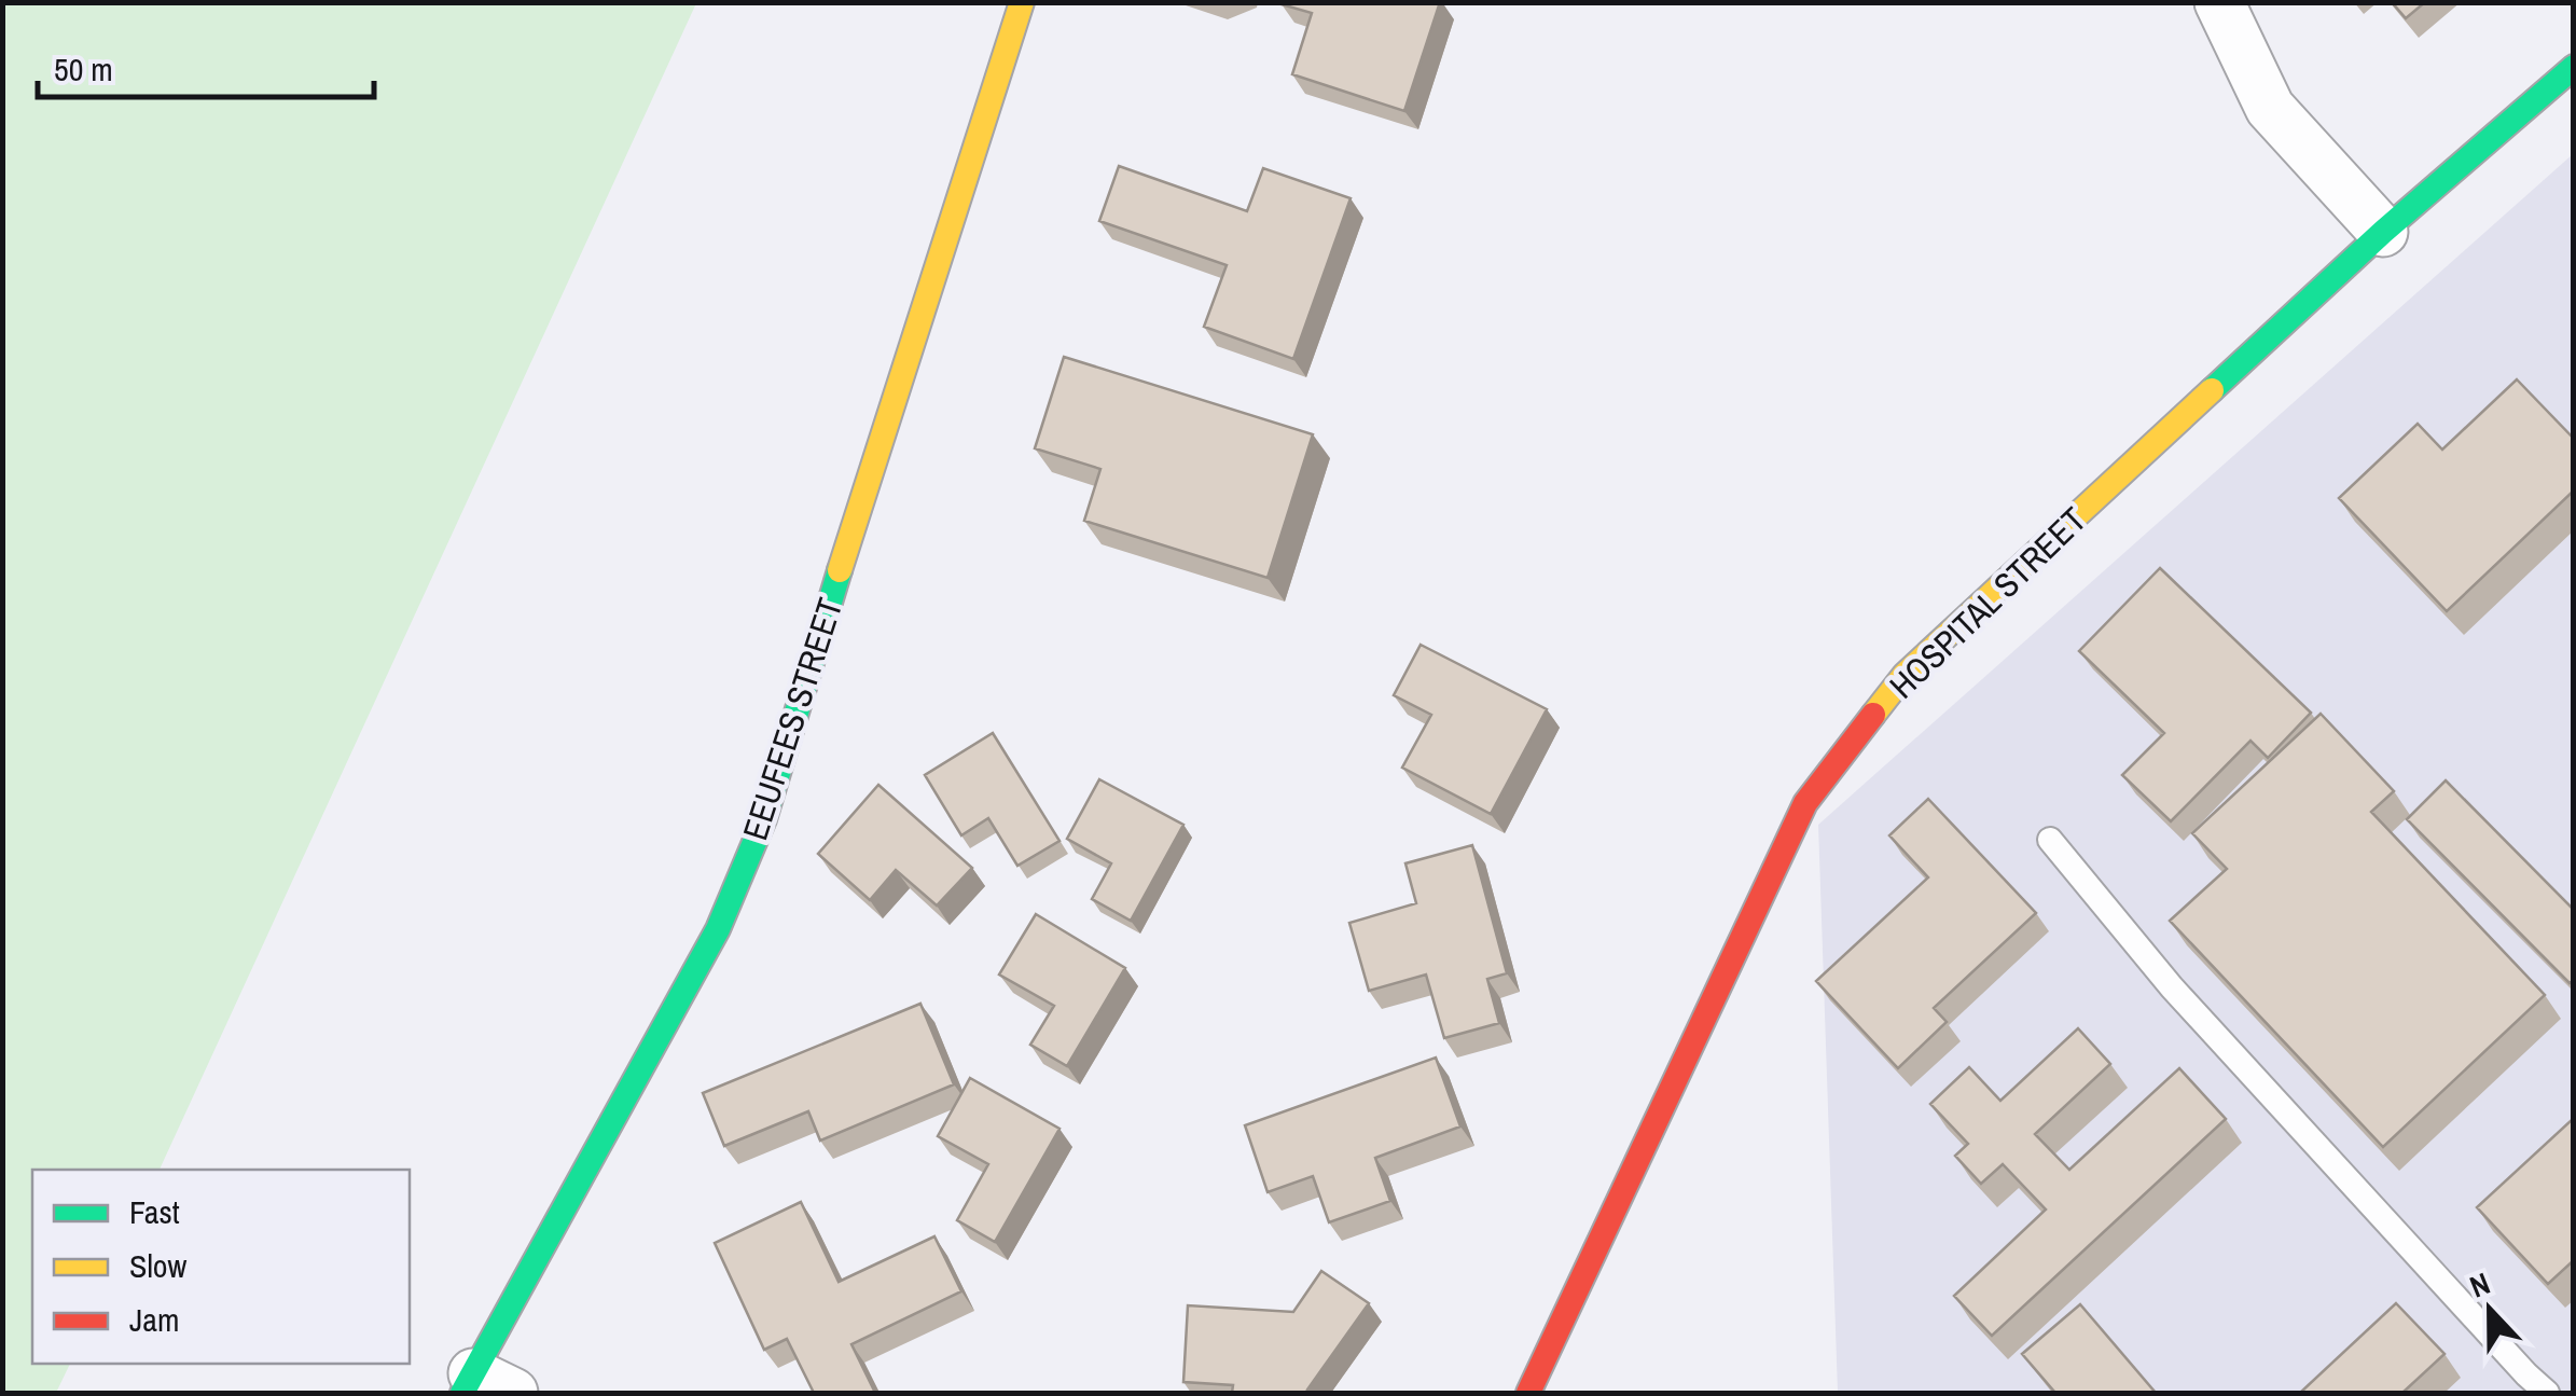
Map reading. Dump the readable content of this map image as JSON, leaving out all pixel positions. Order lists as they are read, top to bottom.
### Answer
{
  "streets": {
    "street": ["HOSPITAL STREET", "EEUFEES STREET"]
  },
  "legend": ["Fast", "Slow", "Jam"],
  "scale_bar": "50 m",
  "north": "top"
}
